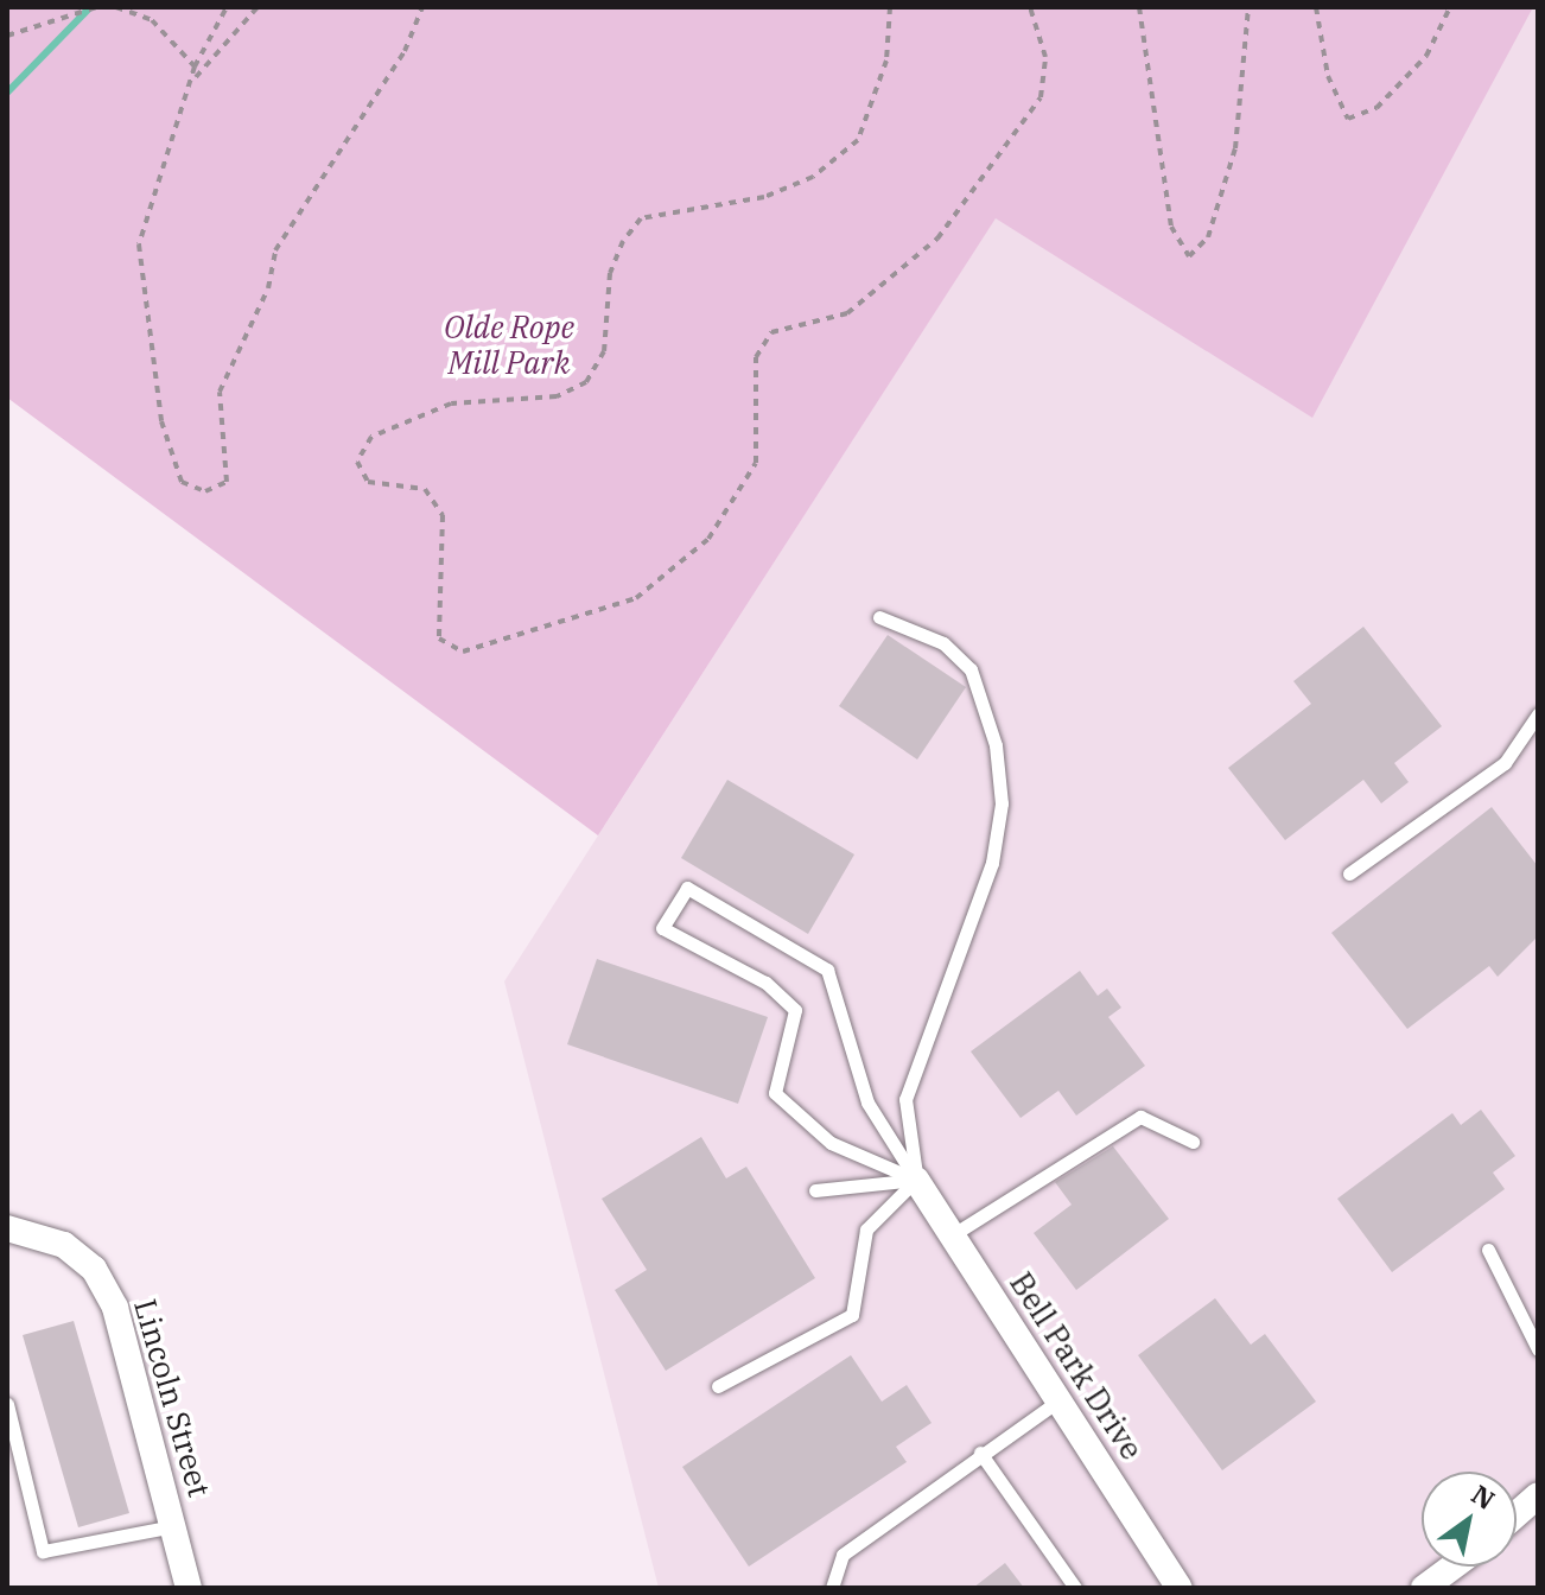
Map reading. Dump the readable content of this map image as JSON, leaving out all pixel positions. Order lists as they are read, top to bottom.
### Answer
{
  "streets": {
    "street": ["Bell Park Drive", "Lincoln Street"]
  },
  "parks": ["Olde Rope Mill Park"],
  "north": "top right"
}
